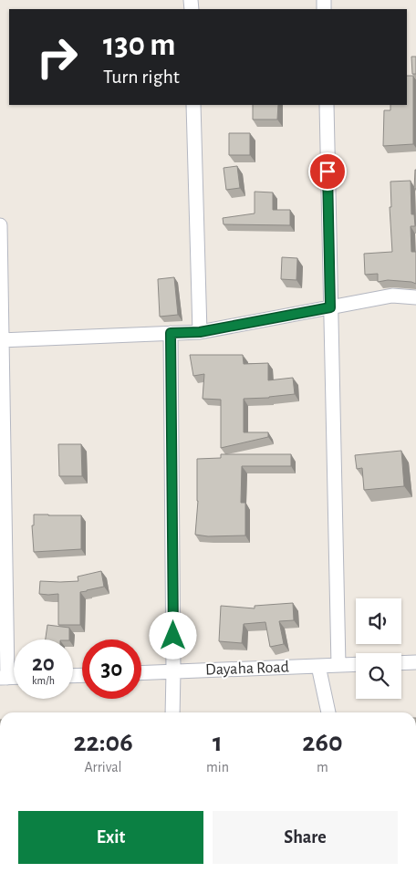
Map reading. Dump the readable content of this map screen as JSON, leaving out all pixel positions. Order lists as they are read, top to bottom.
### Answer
{
  "streets": {
    "street": ["Dayaha Road"]
  },
  "page": {
    "turn": ["130 m", "Turn right"],
    "speed": "20 km/h",
    "limit": "30",
    "eta": [
      "22:06",
      "Arrival",
      "1",
      "min",
      "260",
      "m"
    ],
    "buttons": ["Exit", "Share"]
  }
}
